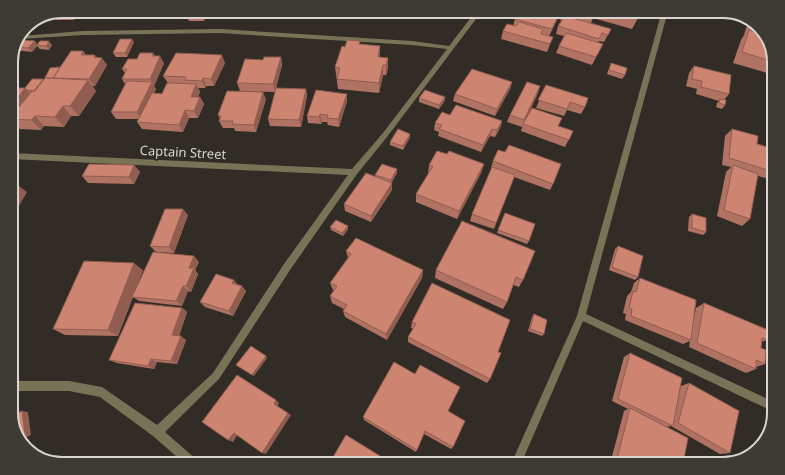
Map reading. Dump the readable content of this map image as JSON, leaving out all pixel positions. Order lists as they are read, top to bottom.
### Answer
{
  "streets": {
    "street": ["Captain Street"]
  }
}
